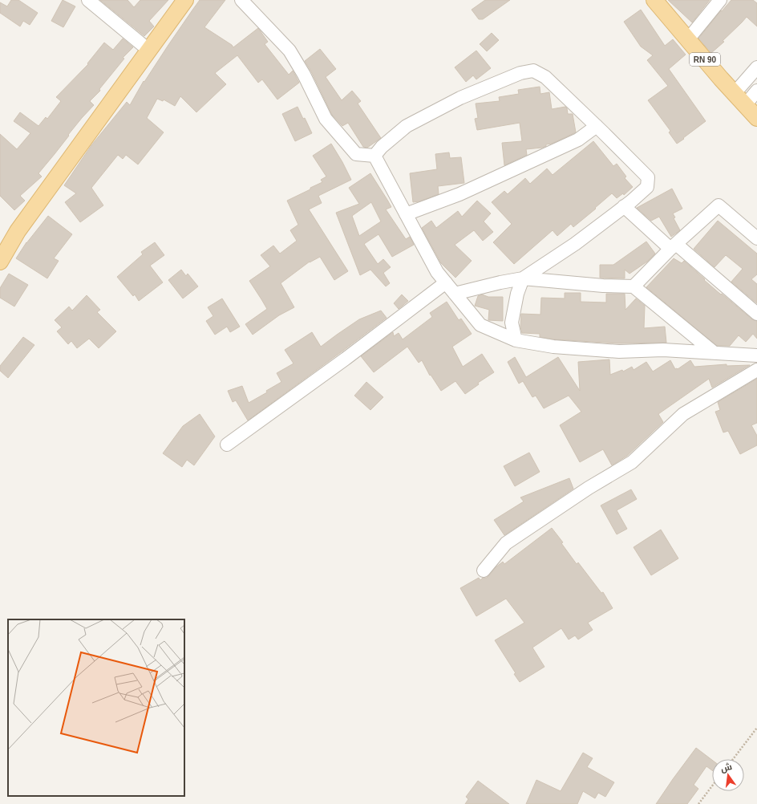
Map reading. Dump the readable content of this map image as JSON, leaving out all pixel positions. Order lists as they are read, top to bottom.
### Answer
{
  "streets": {
    "main road": ["RN 90"]
  },
  "north": "top"
}
